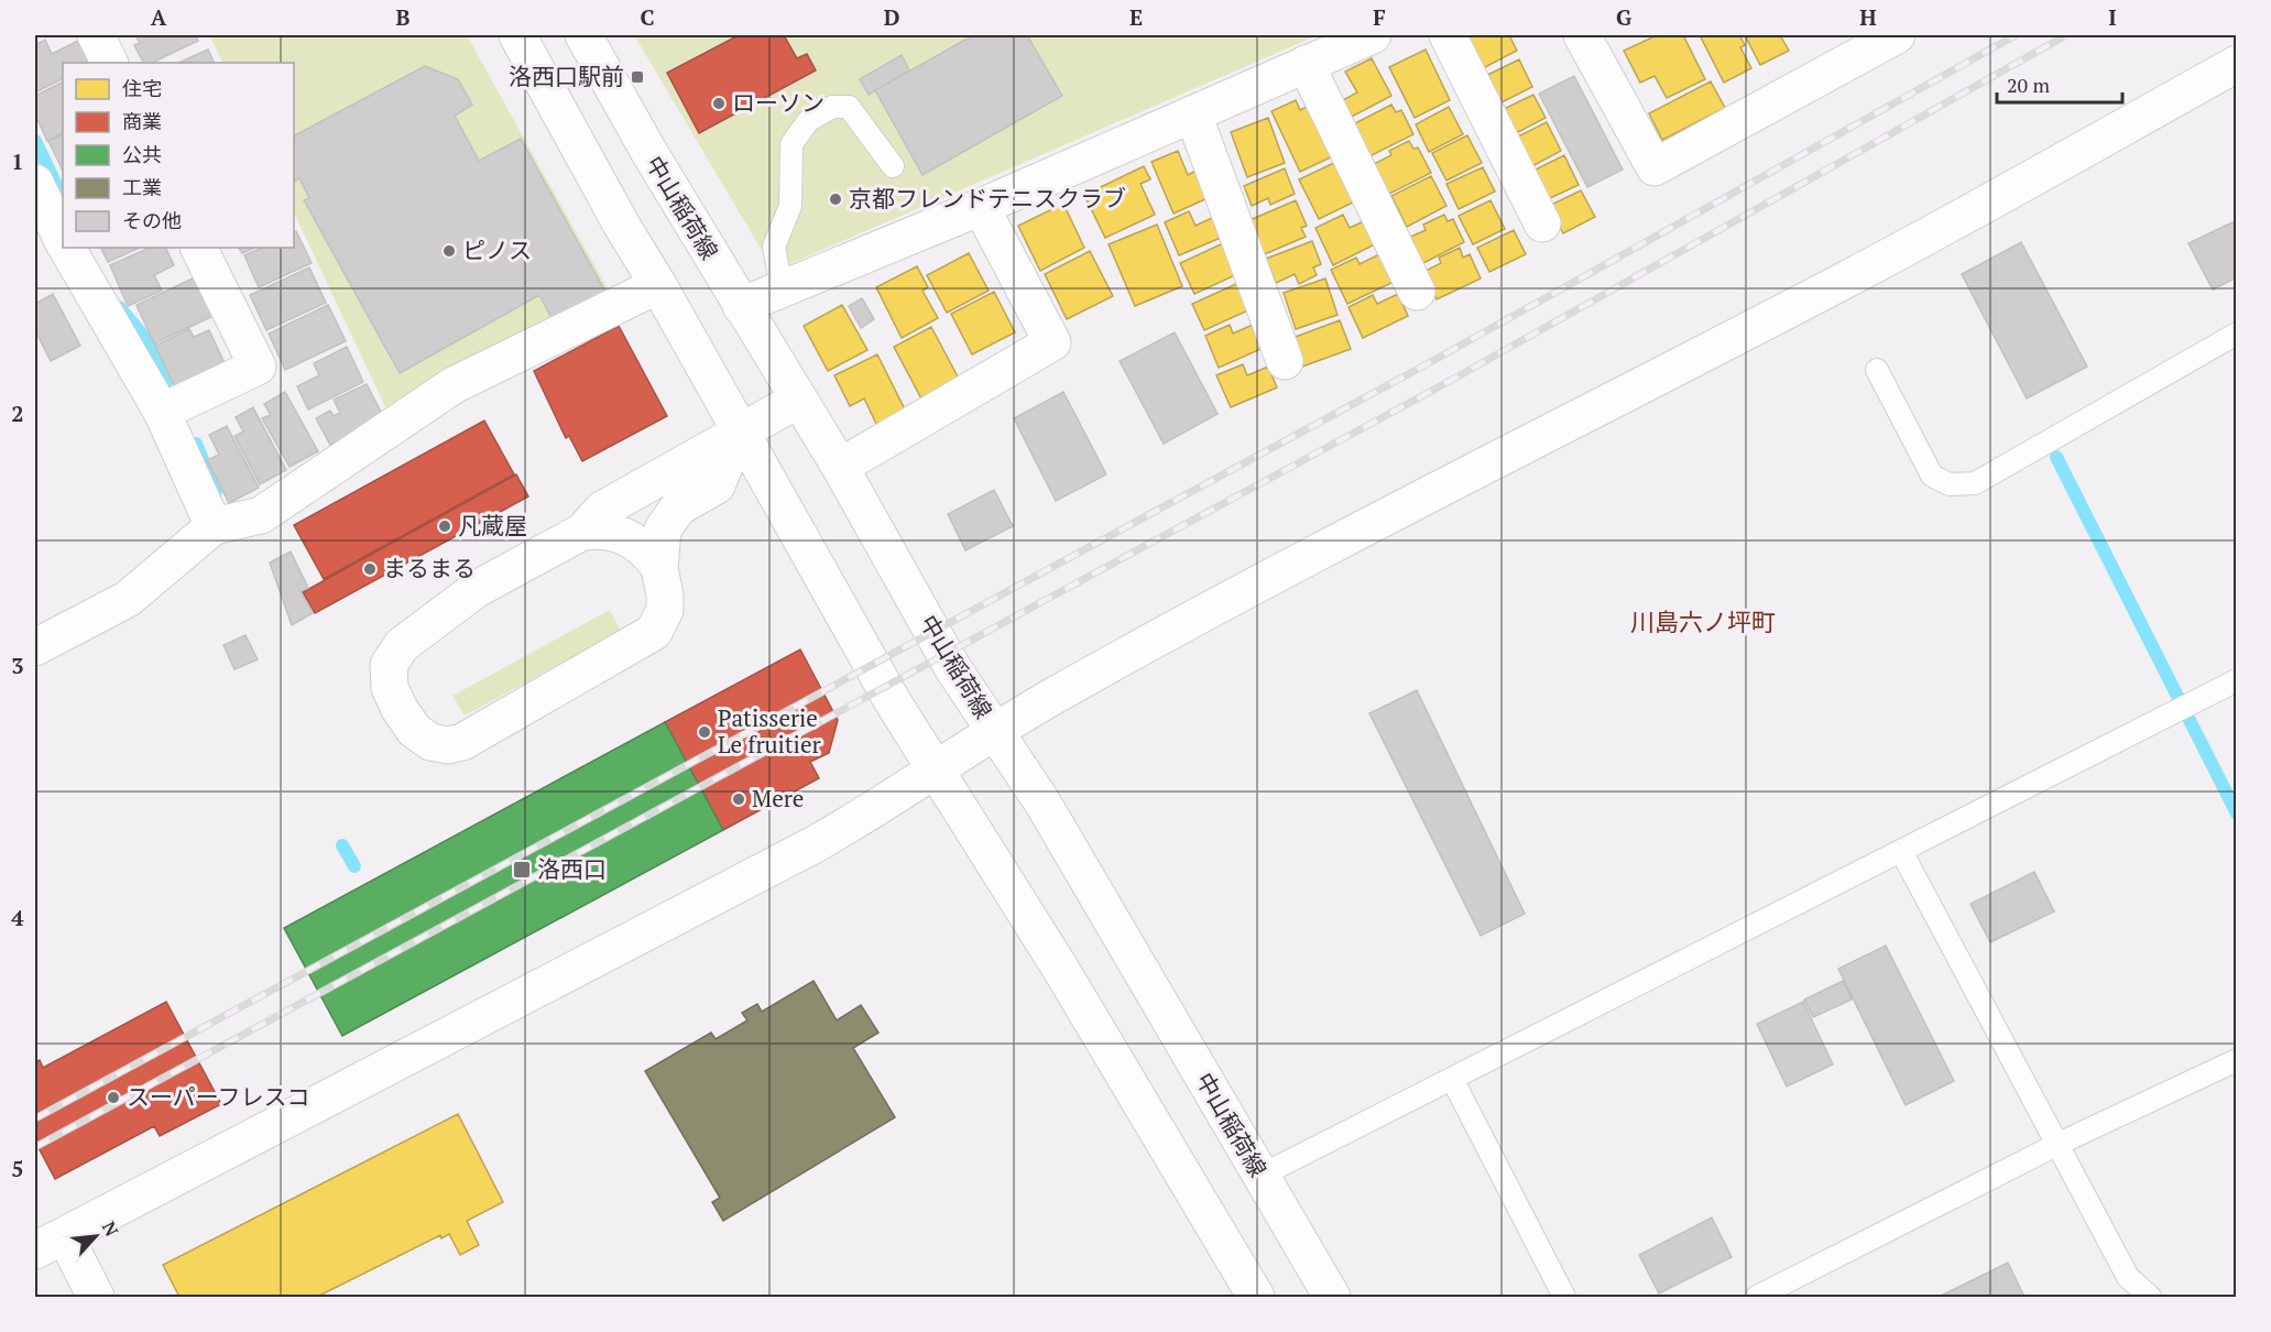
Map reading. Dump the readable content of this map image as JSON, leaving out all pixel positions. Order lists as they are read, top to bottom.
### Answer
{
  "streets": {
    "street": ["中山稲荷線"]
  },
  "districts": ["川島六ノ坪町"],
  "places": {
    "transit": ["洛西口駅前", "洛西口"],
    "other": [
      "ローソン",
      "京都フレンドテニスクラブ",
      "ピノス",
      "凡蔵屋",
      "まるまる",
      "Patisserie Le fruitier",
      "Mere",
      "スーパーフレスコ"
    ]
  },
  "legend": [
    "住宅",
    "商業",
    "公共",
    "工業",
    "その他"
  ],
  "scale_bar": "20 m",
  "north": "top right",
  "grid": {
    "columns": [
      "A",
      "B",
      "C",
      "D",
      "E",
      "F",
      "G",
      "H",
      "I"
    ],
    "rows": [
      "1",
      "2",
      "3",
      "4",
      "5"
    ]
  }
}
